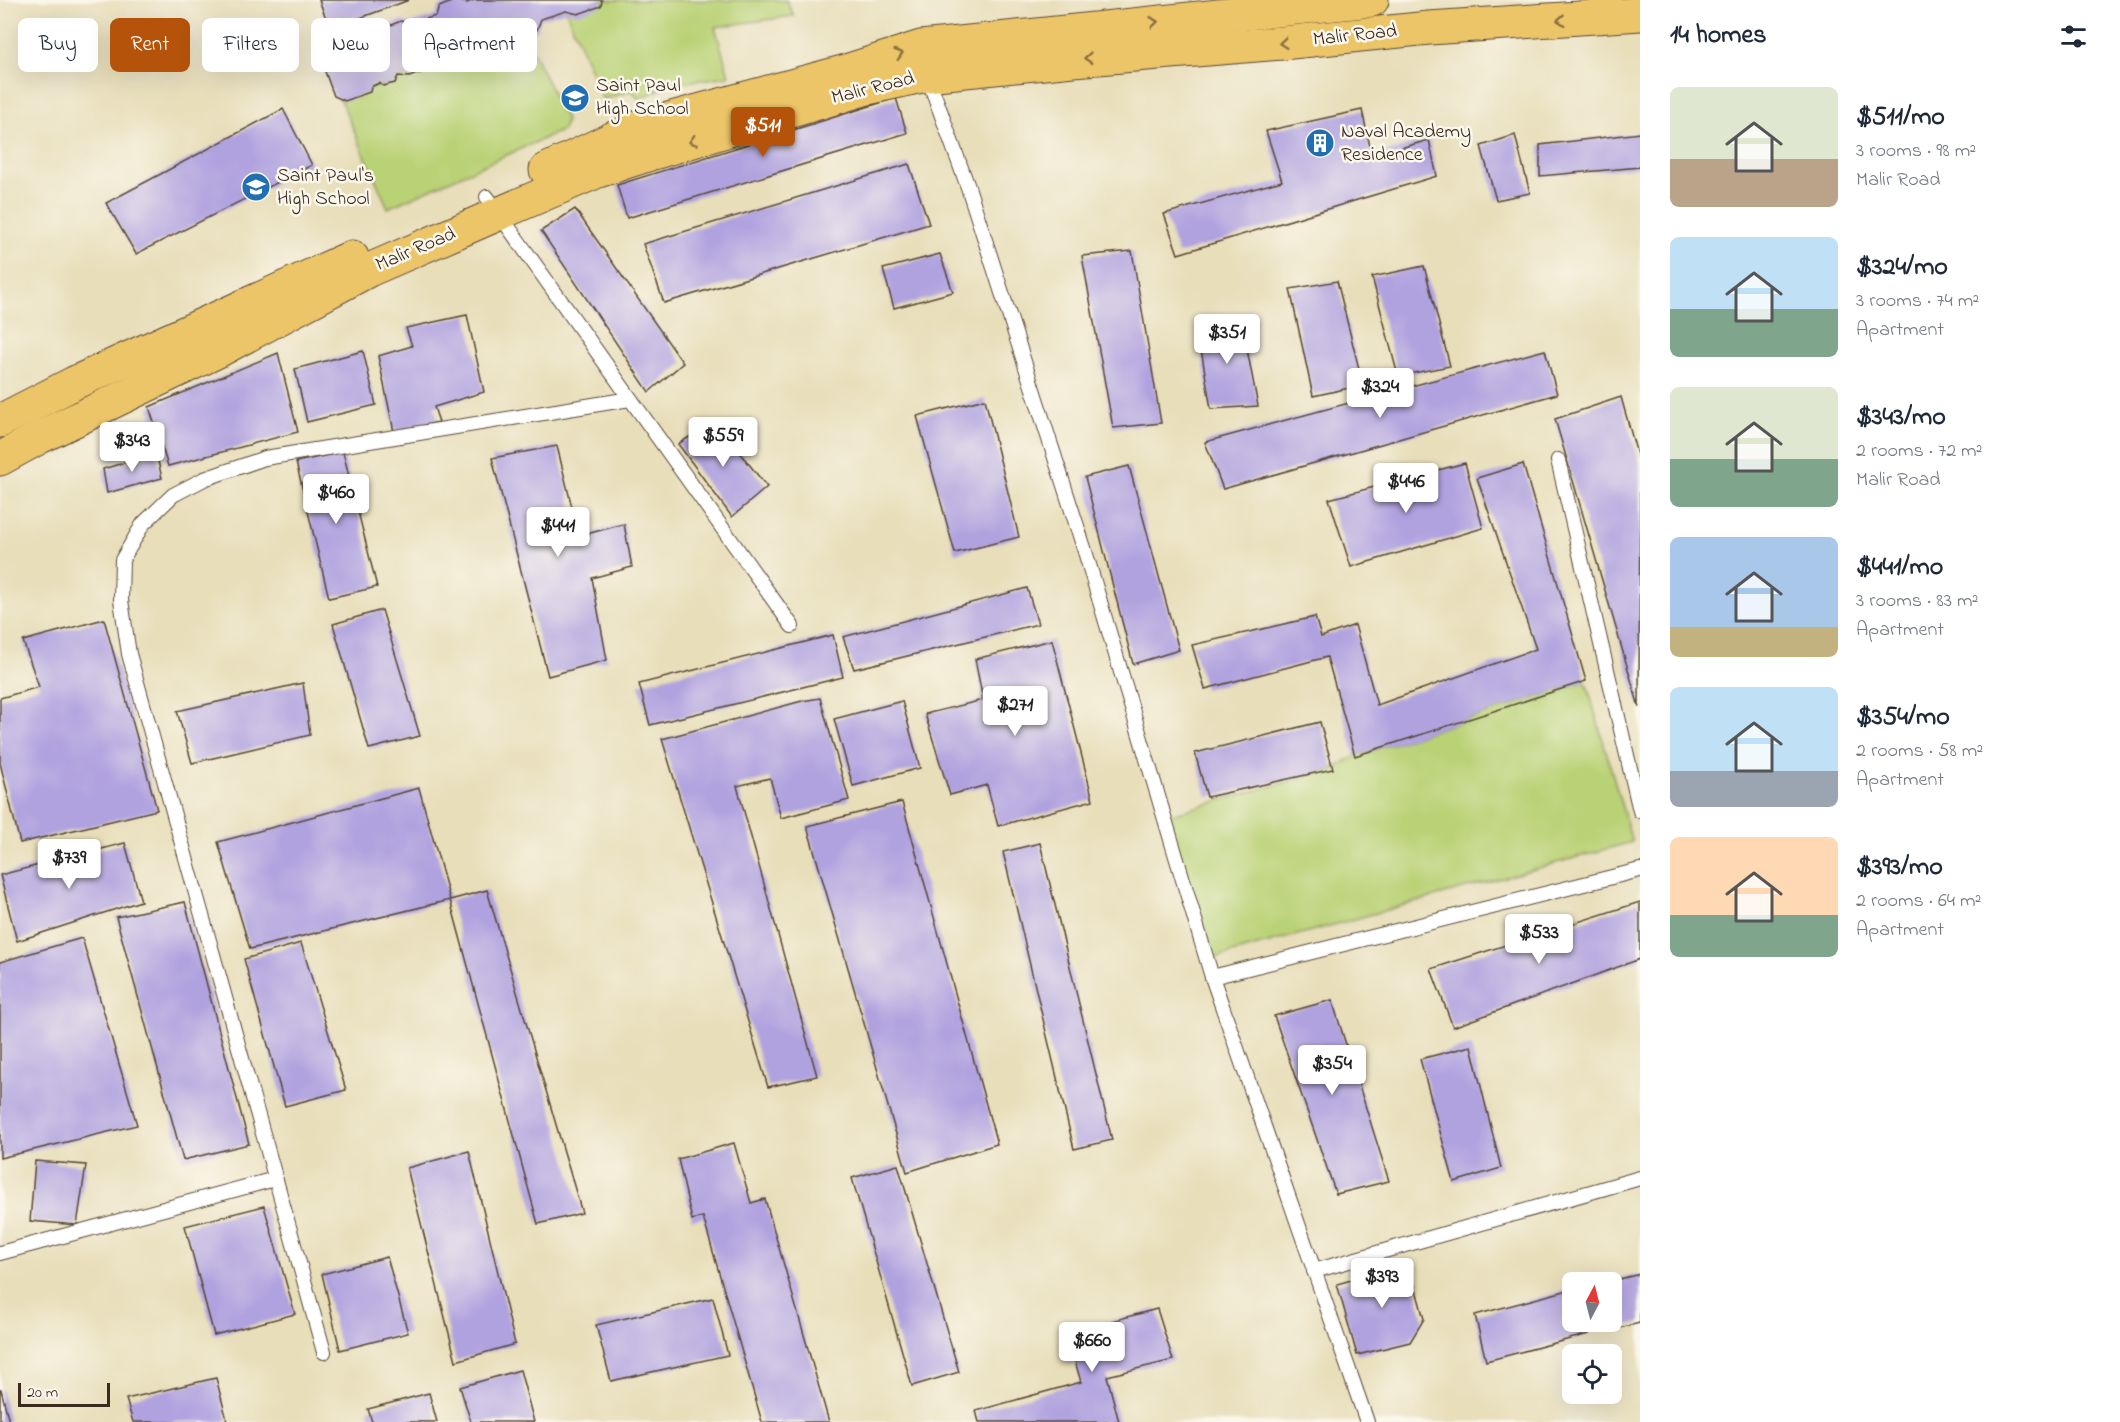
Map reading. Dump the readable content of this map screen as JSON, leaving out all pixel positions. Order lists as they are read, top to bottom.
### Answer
{
  "streets": {
    "main road": ["Malir Road"]
  },
  "places": {
    "school or university": ["Saint Paul High School", "Saint Paul's High School"],
    "building": ["Naval Academy Residence"]
  },
  "scale_bar": "20 m",
  "north": "top",
  "page": {
    "heading": "14 homes",
    "chip": [
      "Buy",
      "Rent",
      "Filters",
      "New",
      "Apartment"
    ],
    "list": [
      {
        "name": "$511/mo",
        "note": "3 rooms · 98 m² · Malir Road"
      },
      {
        "name": "$324/mo",
        "note": "3 rooms · 74 m² · Apartment"
      },
      {
        "name": "$343/mo",
        "note": "2 rooms · 72 m² · Malir Road"
      },
      {
        "name": "$441/mo",
        "note": "3 rooms · 83 m² · Apartment"
      },
      {
        "name": "$354/mo",
        "note": "2 rooms · 58 m² · Apartment"
      },
      {
        "name": "$393/mo",
        "note": "2 rooms · 64 m² · Apartment"
      }
    ],
    "price": [
      "$511",
      "$351",
      "$324",
      "$559",
      "$343",
      "$446",
      "$460",
      "$441",
      "$271",
      "$739",
      "$533",
      "$354",
      "$393",
      "$660"
    ],
    "scale": "20 m"
  }
}
